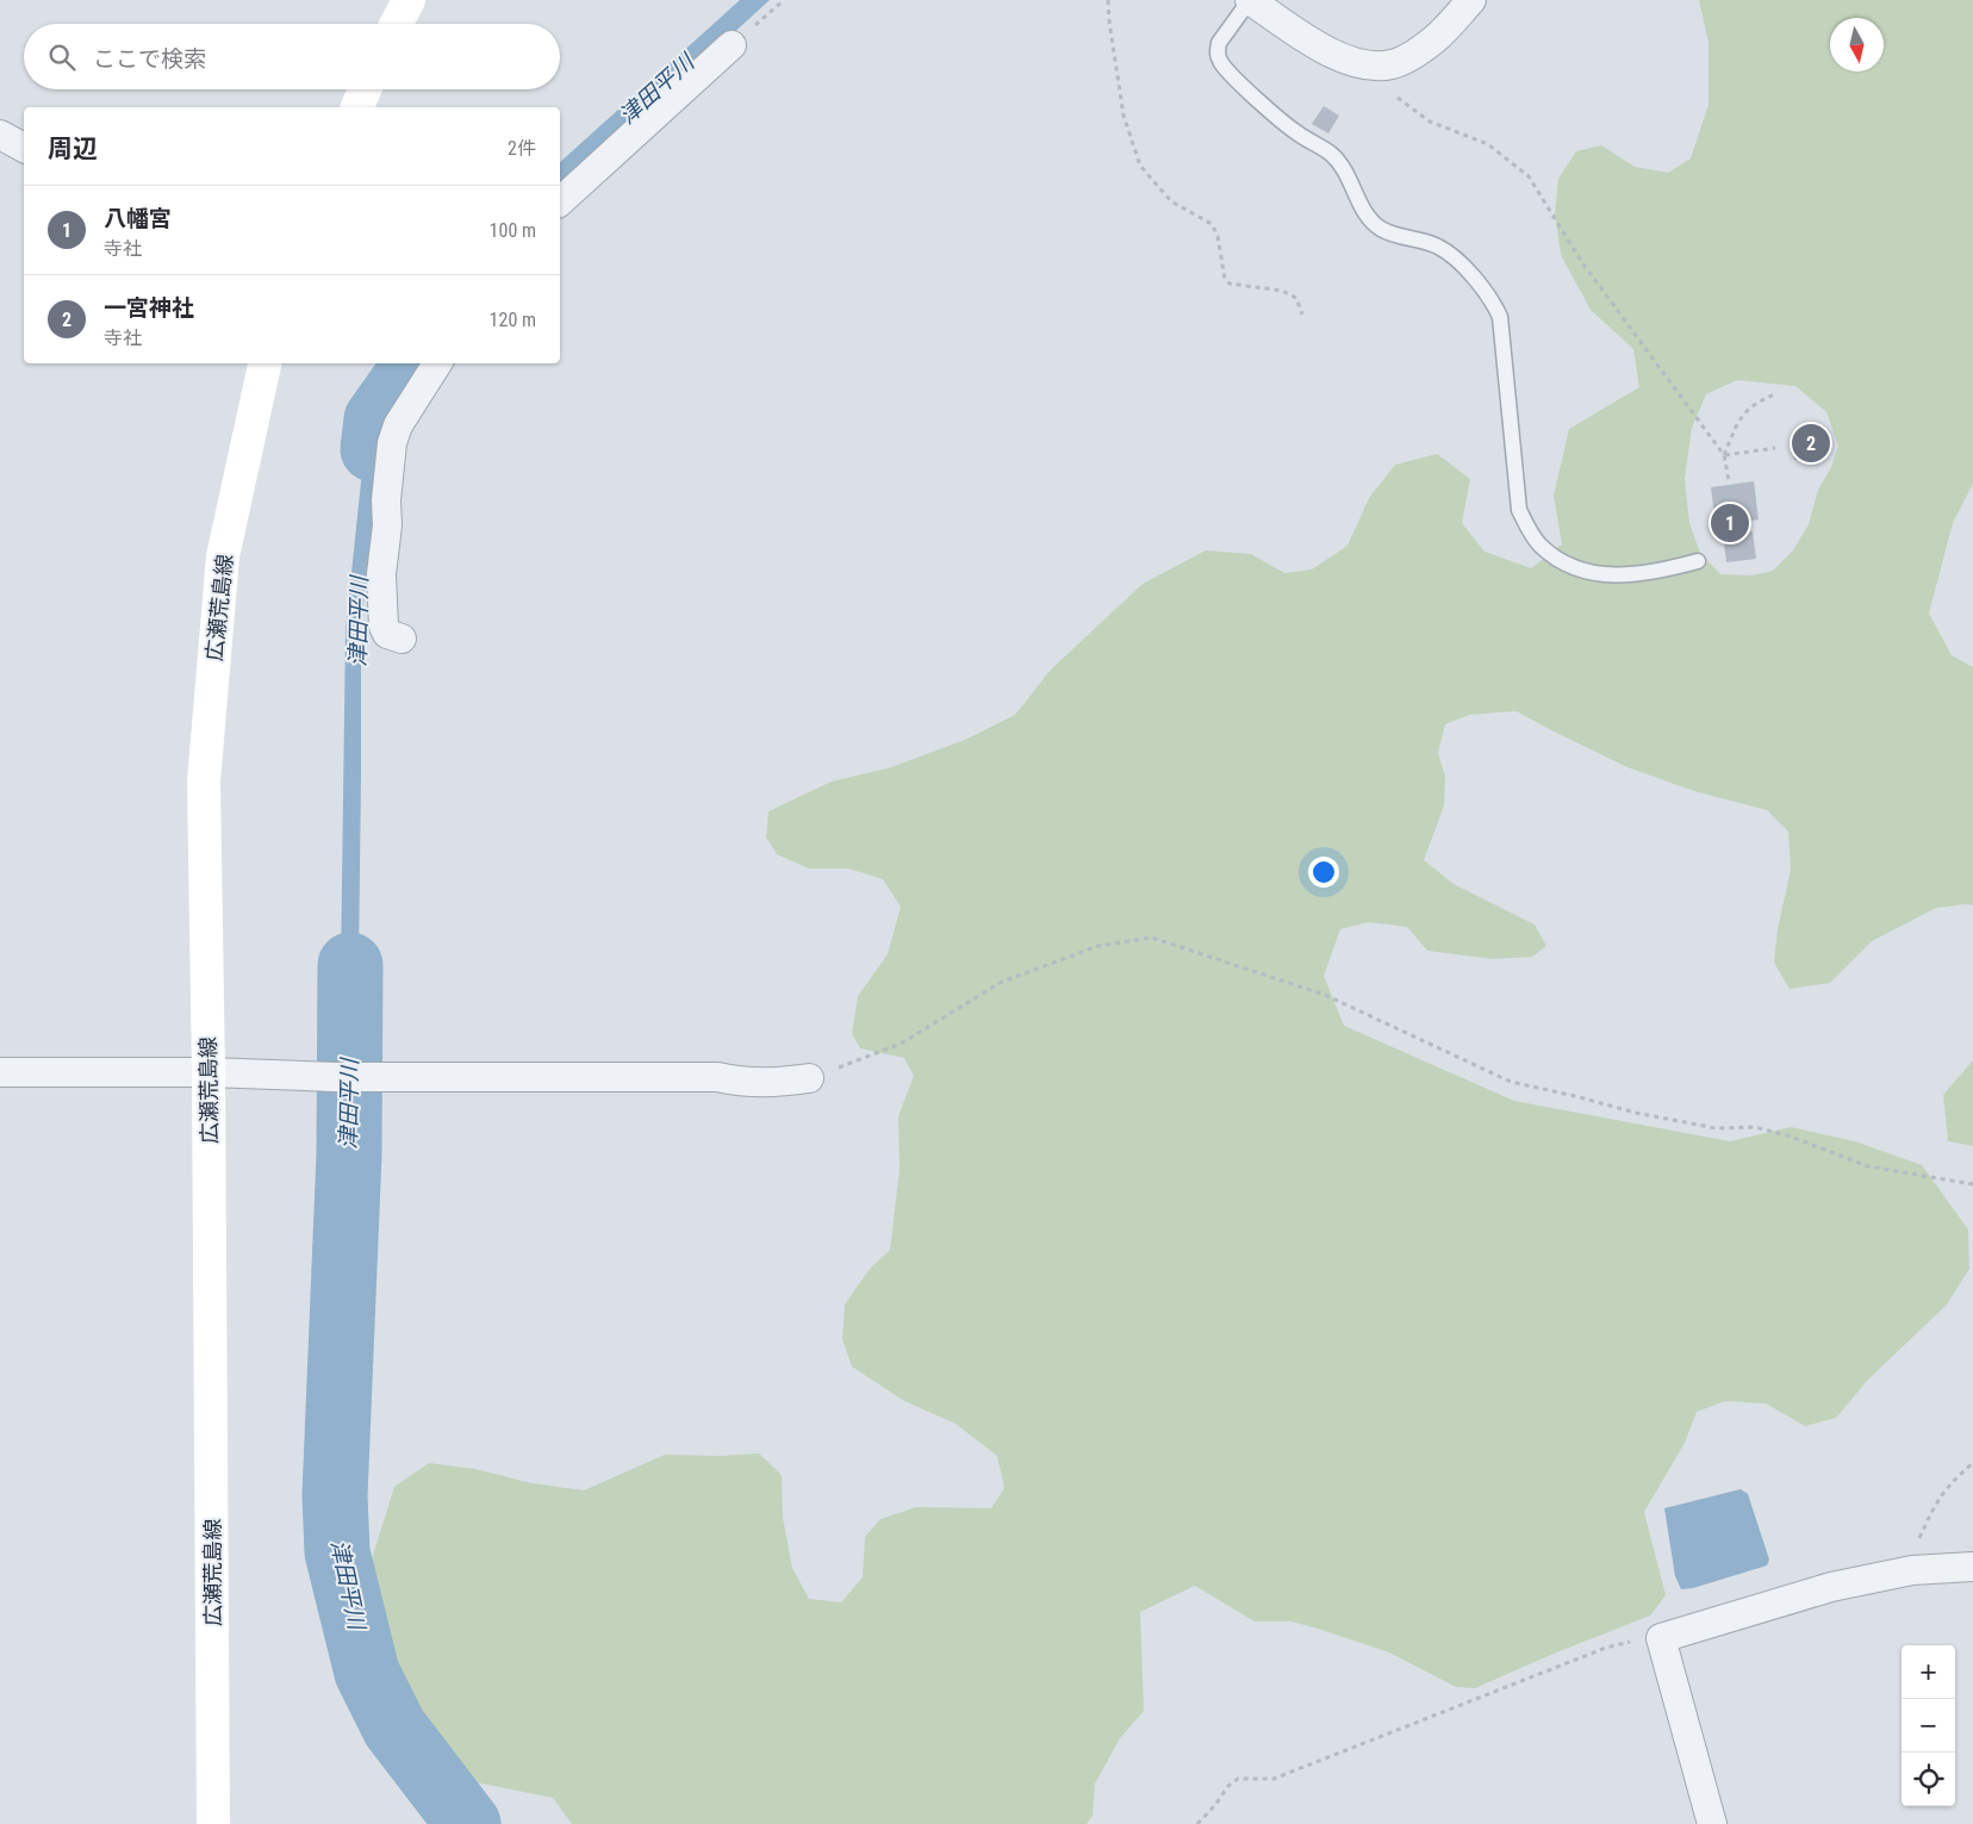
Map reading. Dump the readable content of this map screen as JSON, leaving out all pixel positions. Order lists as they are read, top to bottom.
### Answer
{
  "streets": {
    "main road": ["広瀬荒島線"]
  },
  "water": ["津田平川"],
  "north": "bottom",
  "page": {
    "search": "ここで検索",
    "heading": ["周辺", "2件"],
    "list": [
      {
        "mark": "1",
        "name": "八幡宮",
        "note": "寺社",
        "value": "100 m"
      },
      {
        "mark": "2",
        "name": "一宮神社",
        "note": "寺社",
        "value": "120 m"
      }
    ],
    "pins": ["2", "1"],
    "map_buttons": ["+", "−"]
  }
}
